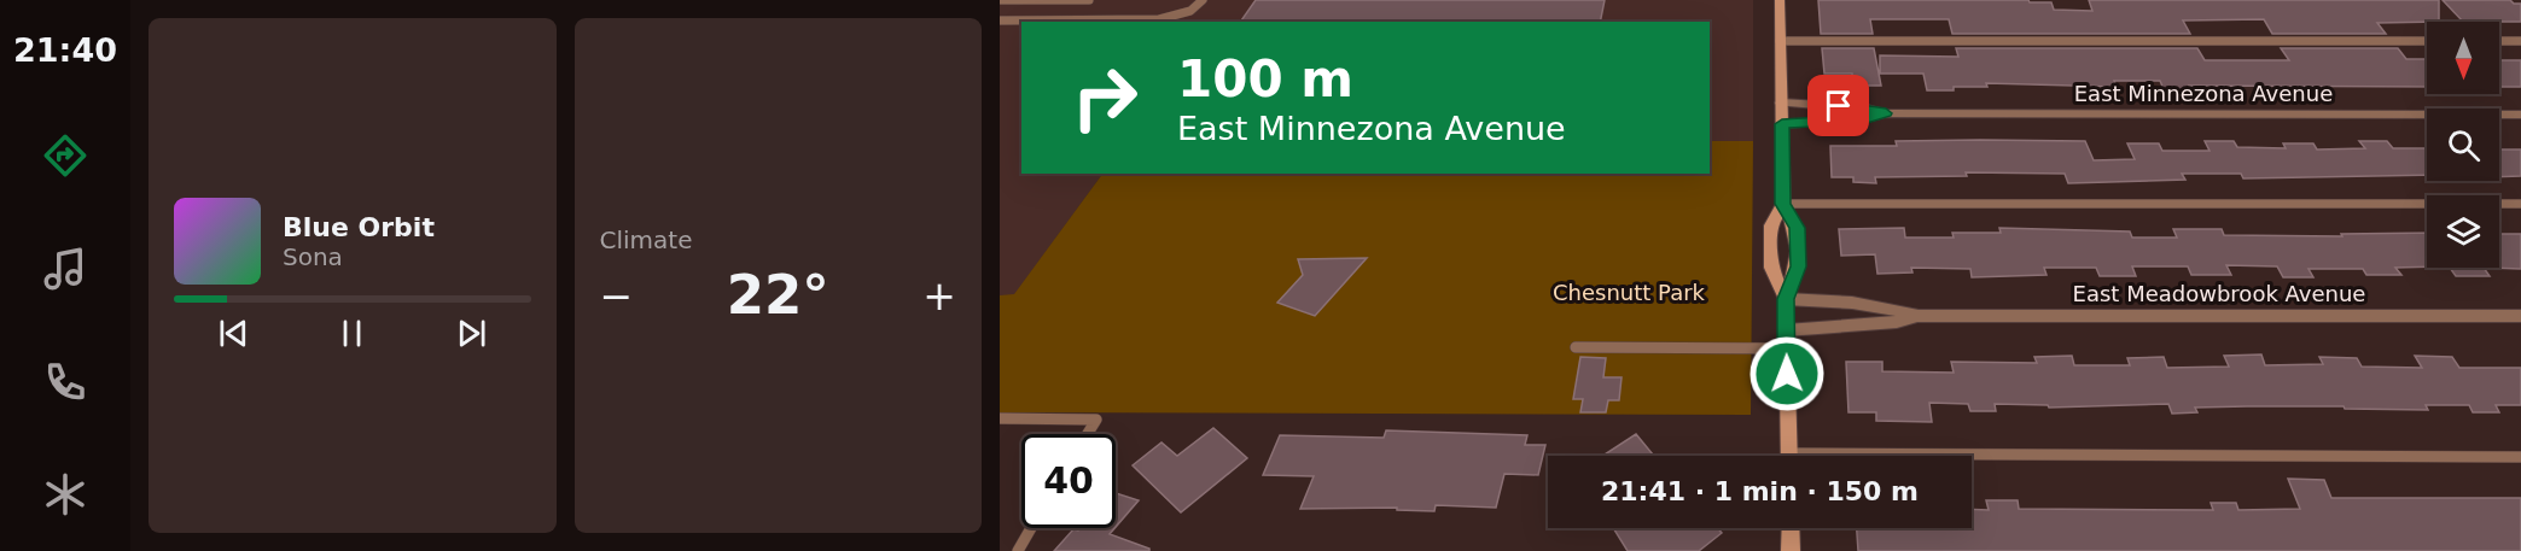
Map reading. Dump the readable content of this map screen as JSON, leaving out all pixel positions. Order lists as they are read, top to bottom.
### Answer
{
  "streets": {
    "street": ["East Minnezona Avenue", "East Meadowbrook Avenue"]
  },
  "parks": ["Chesnutt Park"],
  "north": "bottom",
  "page": {
    "tabs": "21:40",
    "tile": "Climate",
    "turn": ["100 m", "East Minnezona Avenue"],
    "song": ["Blue Orbit", "Sona"],
    "heat": ["−", "22°", "+"],
    "limit": "40",
    "trip": "21:41 · 1 min · 150 m"
  }
}
